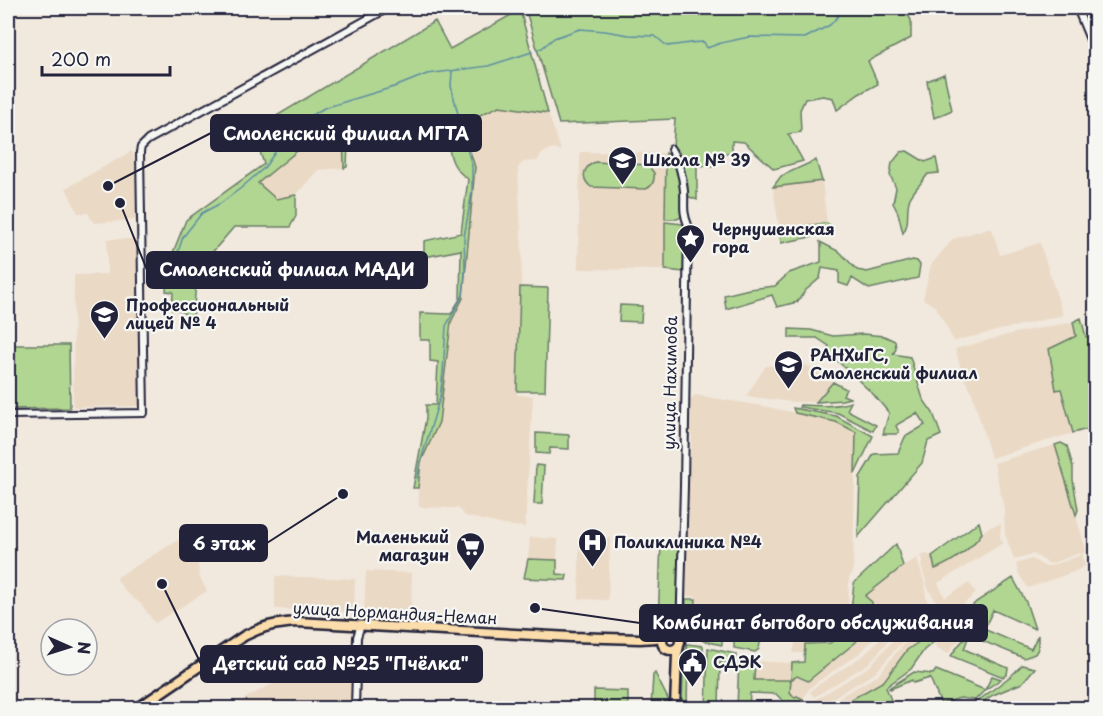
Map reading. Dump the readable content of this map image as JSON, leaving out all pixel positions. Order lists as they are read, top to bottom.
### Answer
{
  "streets": {
    "main road": ["улица Нормандия-Неман"],
    "street": ["улица Нахимова"]
  },
  "places": {
    "school or university": ["Школа № 39", "Профессиональный лицей № 4", "РАНХиГС, Смоленский филиал"],
    "other": [
      "Смоленский филиал МГТА",
      "Смоленский филиал МАДИ",
      "6 этаж",
      "Детский сад №25 \"Пчёлка\"",
      "Комбинат бытового обслуживания"
    ],
    "place": ["Чернушенская гора"],
    "hospital": ["Поликлиника №4"],
    "supermarket": ["Маленький магазин"],
    "public building": ["СДЭК"]
  },
  "scale_bar": "200 m",
  "north": "right"
}
